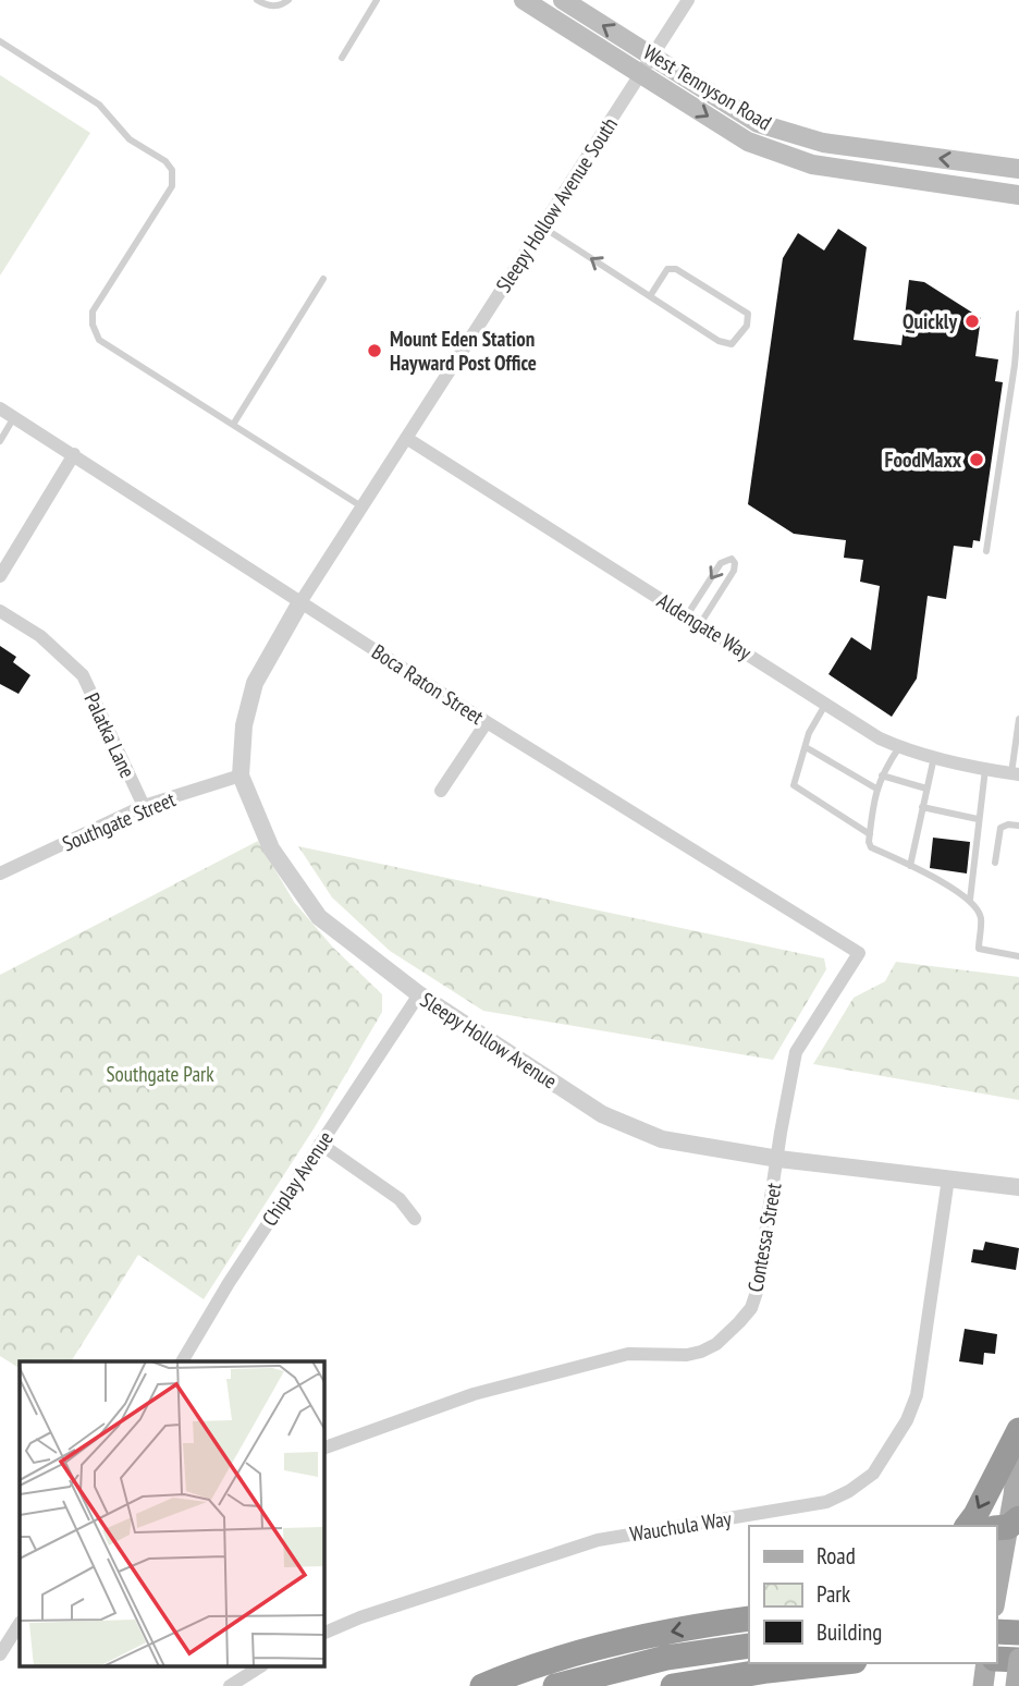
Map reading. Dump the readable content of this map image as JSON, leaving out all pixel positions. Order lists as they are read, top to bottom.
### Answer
{
  "streets": {
    "main road": ["West Tennyson Road"],
    "street": [
      "Sleepy Hollow Avenue South",
      "Aldengate Way",
      "Boca Raton Street",
      "Palatka Lane",
      "Southgate Street",
      "Sleepy Hollow Avenue",
      "Chiplay Avenue",
      "Contessa Street",
      "Wauchula Way"
    ]
  },
  "crossings": [
    ["West Tennyson Road", "Sleepy Hollow Avenue South"],
    ["Sleepy Hollow Avenue South", "Aldengate Way"],
    ["Sleepy Hollow Avenue South", "Boca Raton Street"],
    ["Sleepy Hollow Avenue South", "Sleepy Hollow Avenue"],
    ["Boca Raton Street", "Sleepy Hollow Avenue"],
    ["Boca Raton Street", "Contessa Street"],
    ["Palatka Lane", "Southgate Street"],
    ["Southgate Street", "Sleepy Hollow Avenue"],
    ["Sleepy Hollow Avenue", "Chiplay Avenue"],
    ["Sleepy Hollow Avenue", "Contessa Street"],
    ["Sleepy Hollow Avenue", "Wauchula Way"]
  ],
  "parks": ["Southgate Park"],
  "places": ["Quickly", "Mount Eden Station Hayward Post Office", "FoodMaxx"],
  "legend": ["Road", "Park", "Building"]
}
